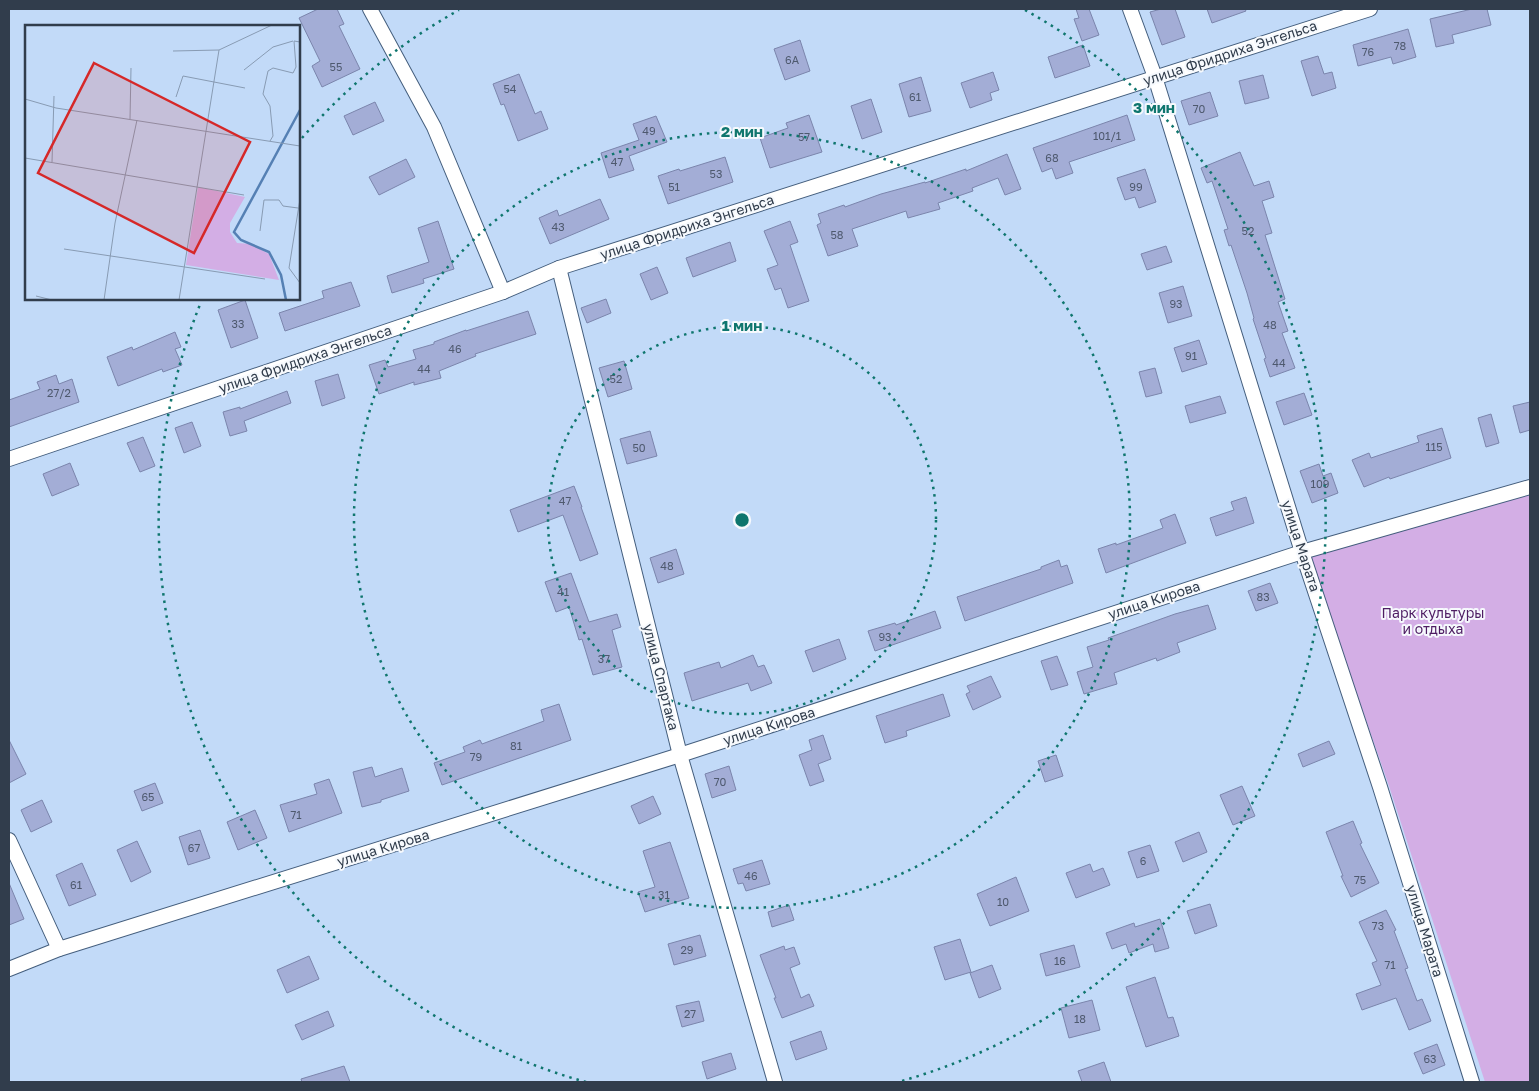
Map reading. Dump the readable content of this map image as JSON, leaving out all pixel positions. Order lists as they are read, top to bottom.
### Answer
{
  "streets": {
    "street": [
      "улица Фридриха Энгельса",
      "улица Марата",
      "улица Кирова",
      "улица Спартака"
    ]
  },
  "crossings": [
    ["улица Фридриха Энгельса", "улица Марата"],
    ["улица Фридриха Энгельса", "улица Спартака"],
    ["улица Марата", "улица Кирова"],
    ["улица Кирова", "улица Спартака"]
  ],
  "parks": ["Парк культуры и отдыха"],
  "house_numbers": [
    "78",
    "76",
    "6А",
    "55",
    "54",
    "61",
    "70",
    "49",
    "101/1",
    "57",
    "68",
    "47",
    "53",
    "51",
    "99",
    "43",
    "52",
    "58",
    "93",
    "33",
    "48",
    "46",
    "91",
    "44",
    "44",
    "52",
    "27/2",
    "115",
    "50",
    "109",
    "47",
    "48",
    "41",
    "83",
    "93",
    "37",
    "81",
    "79",
    "70",
    "65",
    "71",
    "67",
    "6",
    "46",
    "75",
    "61",
    "31",
    "10",
    "73",
    "29",
    "16",
    "71",
    "27",
    "18",
    "63"
  ],
  "rings": ["3 мин", "2 мин", "1 мин"]
}
